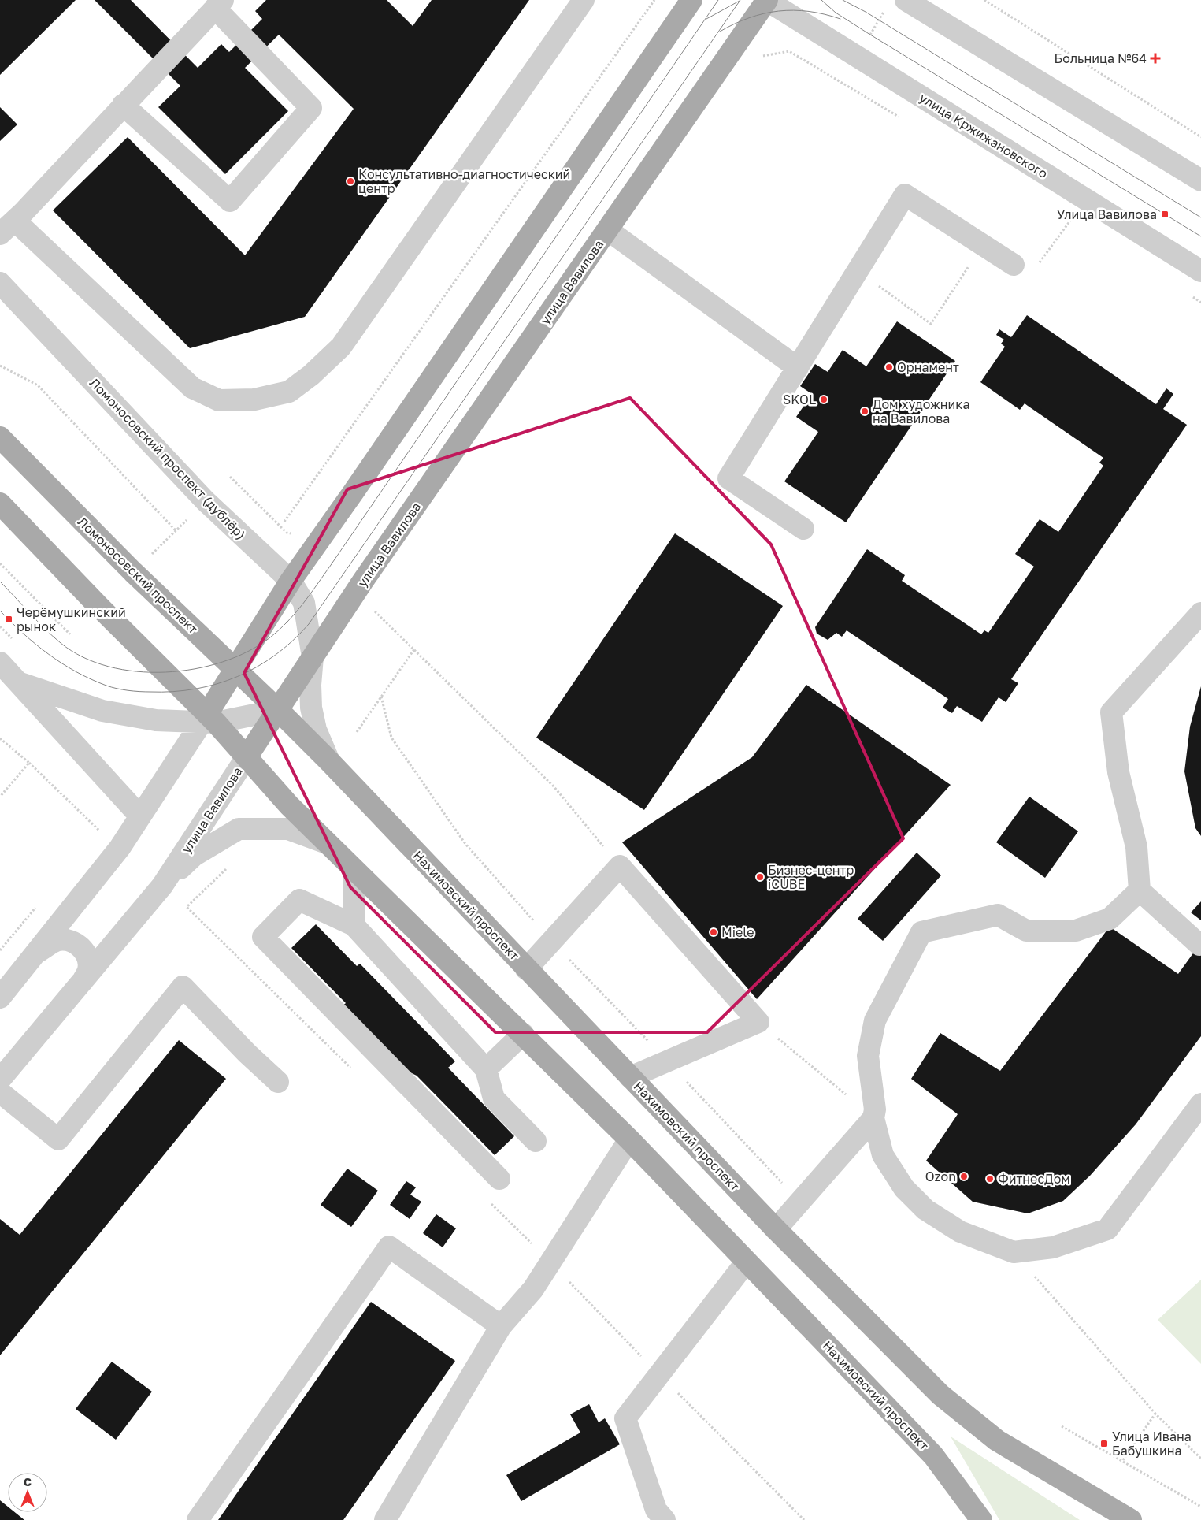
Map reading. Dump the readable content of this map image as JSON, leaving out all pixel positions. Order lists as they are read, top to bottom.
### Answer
{
  "streets": {
    "main road": ["улица Вавилова", "Ломоносовский проспект", "Нахимовский проспект"],
    "street": ["улица Кржижановского", "Ломоносовский проспект (дублёр)"]
  },
  "crossings": [
    ["улица Кржижановского", "улица Вавилова"],
    ["улица Вавилова", "Ломоносовский проспект (дублёр)"],
    ["улица Вавилова", "Ломоносовский проспект"],
    ["улица Вавилова", "Нахимовский проспект"],
    ["Ломоносовский проспект (дублёр)", "Нахимовский проспект"],
    ["Ломоносовский проспект", "Нахимовский проспект"]
  ],
  "places": {
    "health": ["Больница №64"],
    "other": [
      "Консультативно-диагностический центр",
      "Орнамент",
      "SKOL",
      "Дом художника на Вавилова",
      "Бизнес-центр iCUBE",
      "Miele",
      "Ozon",
      "ФитнесДом"
    ],
    "transit": ["Улица Вавилова", "Черёмушкинский рынок", "Улица Ивана Бабушкина"]
  },
  "north": "top"
}
